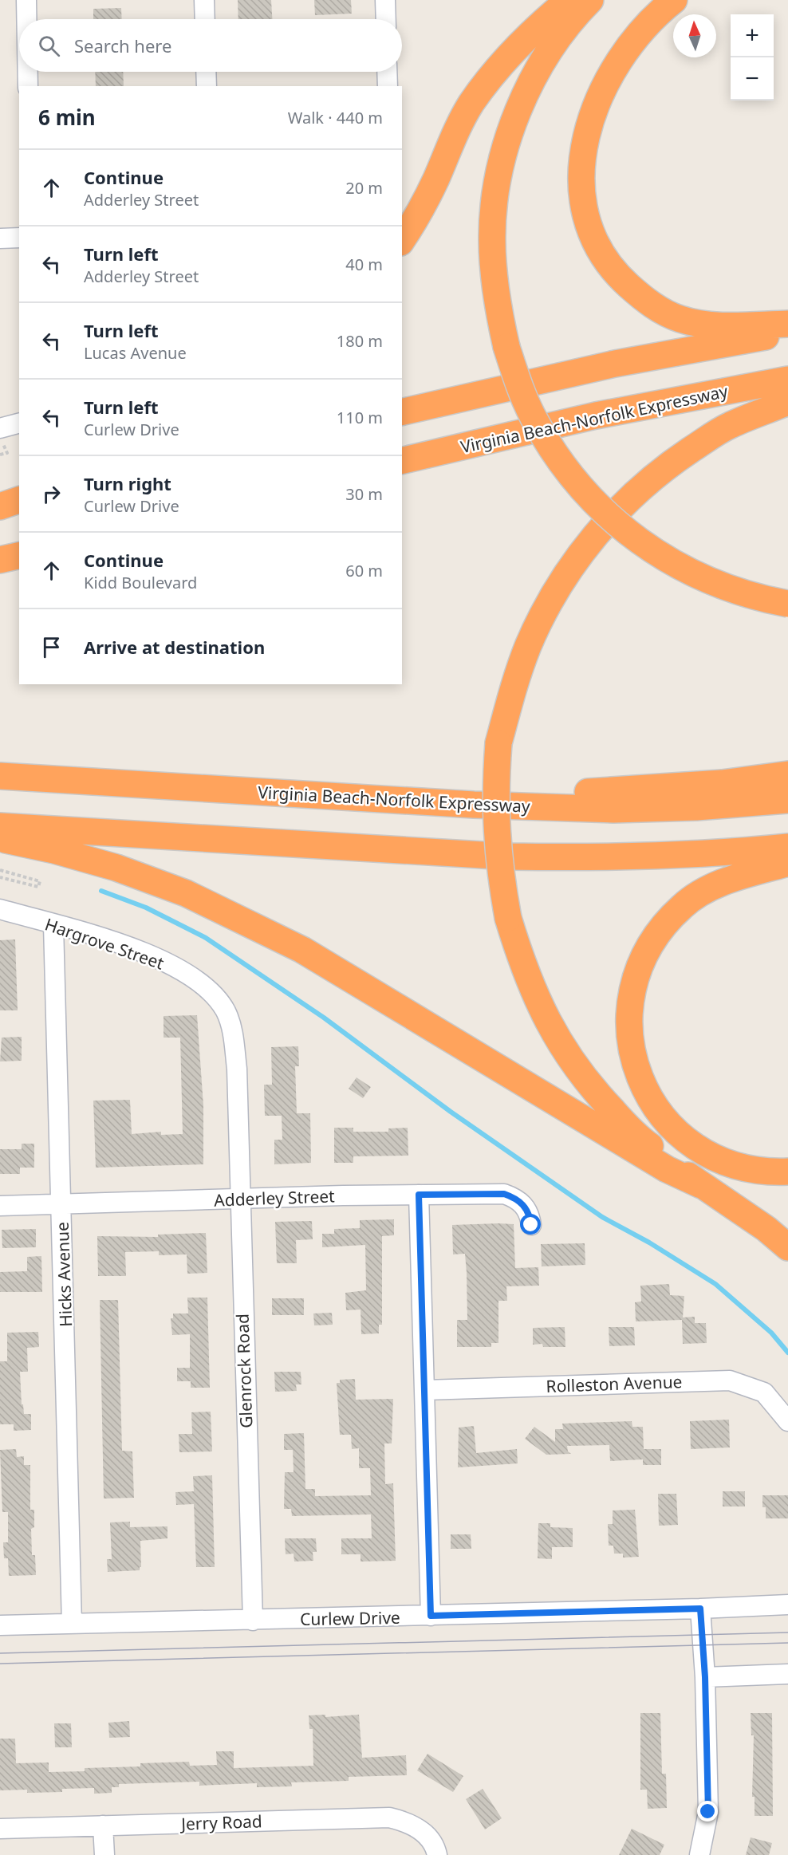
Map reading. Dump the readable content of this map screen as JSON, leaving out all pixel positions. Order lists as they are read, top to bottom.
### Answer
{
  "streets": {
    "highway": ["Virginia Beach-Norfolk Expressway"],
    "street": [
      "Hargrove Street",
      "Adderley Street",
      "Hicks Avenue",
      "Glenrock Road",
      "Rolleston Avenue",
      "Curlew Drive",
      "Jerry Road"
    ]
  },
  "crossings": [
    ["Hargrove Street", "Hicks Avenue"],
    ["Hargrove Street", "Glenrock Road"],
    ["Adderley Street", "Hicks Avenue"],
    ["Adderley Street", "Glenrock Road"],
    ["Hicks Avenue", "Curlew Drive"],
    ["Glenrock Road", "Curlew Drive"]
  ],
  "north": "top",
  "page": {
    "map_buttons": ["+", "−"],
    "search": "Search here",
    "heading": ["6 min", "Walk · 440 m"],
    "list": [
      ["Continue", "Adderley Street", "20 m"],
      ["Turn left", "Adderley Street", "40 m"],
      ["Turn left", "Lucas Avenue", "180 m"],
      ["Turn left", "Curlew Drive", "110 m"],
      ["Turn right", "Curlew Drive", "30 m"],
      ["Continue", "Kidd Boulevard", "60 m"],
      "Arrive at destination"
    ]
  }
}
